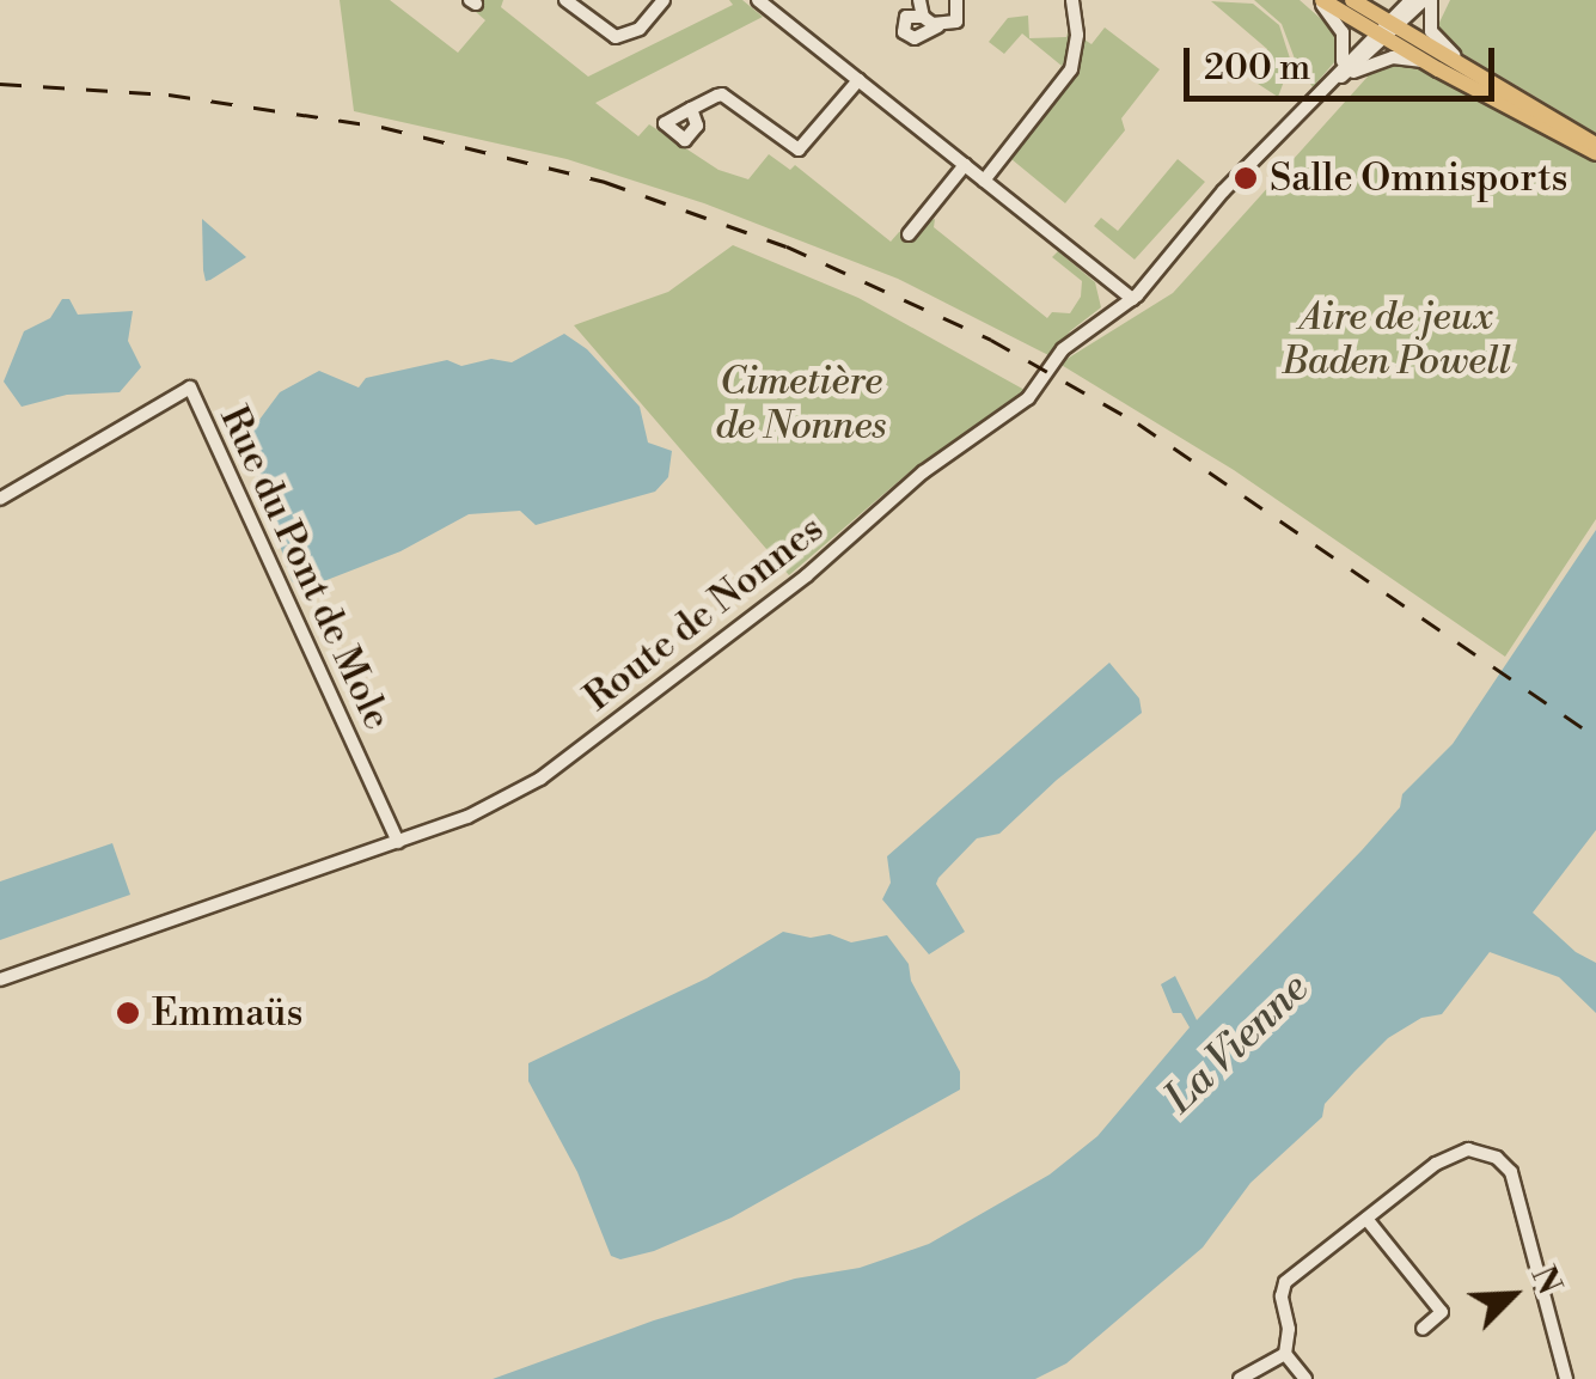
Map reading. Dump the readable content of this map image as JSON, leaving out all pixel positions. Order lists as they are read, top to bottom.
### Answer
{
  "streets": {
    "street": ["Rue du Pont de Mole", "Route de Nonnes"]
  },
  "crossings": [
    ["Rue du Pont de Mole", "Route de Nonnes"]
  ],
  "water": ["La Vienne"],
  "parks": ["Aire de jeux Baden Powell", "Cimetière de Nonnes"],
  "places": ["Salle Omnisports", "Emmaüs"],
  "scale_bar": "200 m",
  "north": "top right"
}
